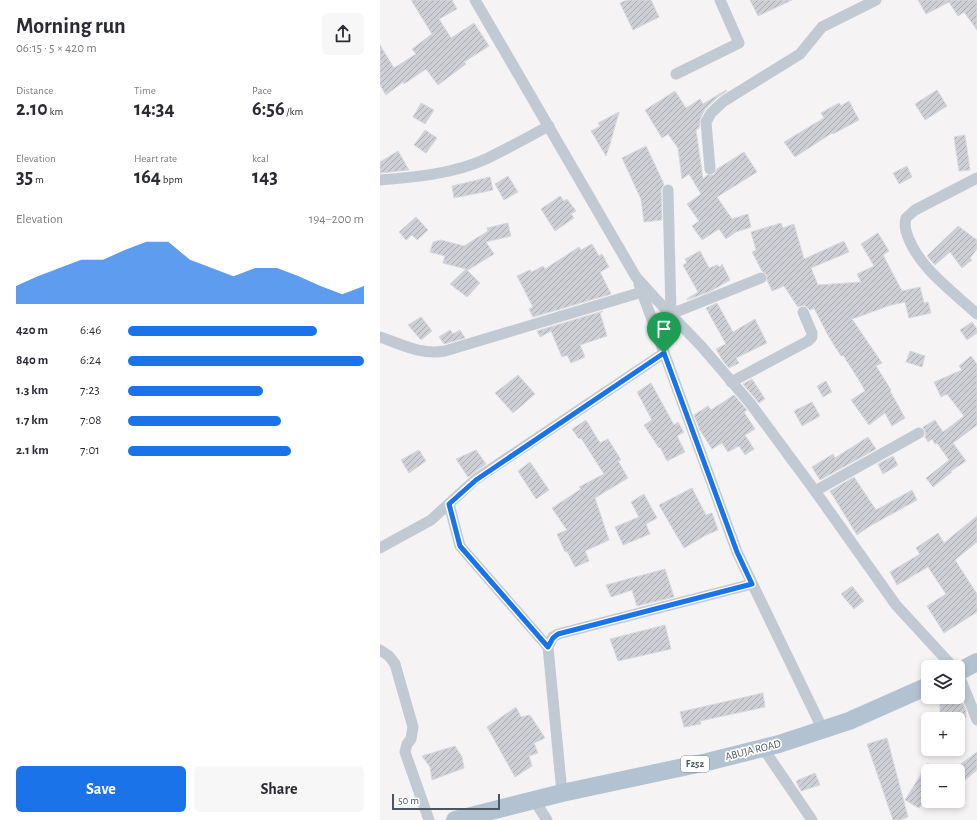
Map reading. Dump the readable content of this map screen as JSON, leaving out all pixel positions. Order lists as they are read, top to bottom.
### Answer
{
  "streets": {
    "main road": ["ABUJA ROAD", "F252"]
  },
  "scale_bar": "50 m",
  "page": {
    "heading": ["Morning run", "06:15 · 5 × 420 m"],
    "stats": [
      ["Distance", "2.10 km"],
      ["Time", "14:34"],
      ["Pace", "6:56 /km"],
      ["Elevation", "35 m"],
      ["Heart rate", "164 bpm"],
      ["kcal", "143"]
    ],
    "chart": ["Elevation", "194–200 m"],
    "list": [
      {
        "name": "420 m",
        "note": "6:46"
      },
      {
        "name": "840 m",
        "note": "6:24"
      },
      {
        "name": "1.3 km",
        "note": "7:23"
      },
      {
        "name": "1.7 km",
        "note": "7:08"
      },
      {
        "name": "2.1 km",
        "note": "7:01"
      }
    ],
    "map_buttons": ["+", "−"],
    "buttons": ["Save", "Share"],
    "scale": "50 m"
  }
}
